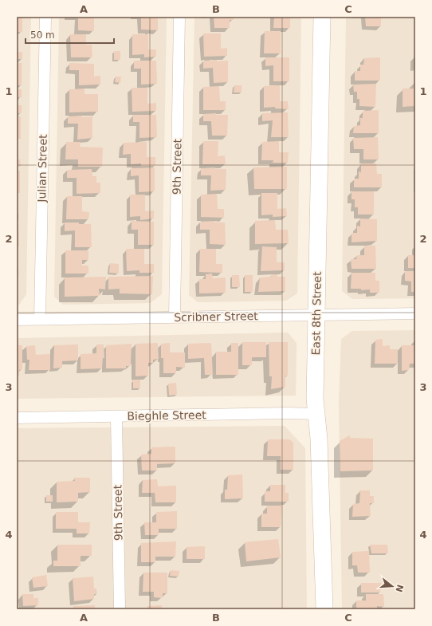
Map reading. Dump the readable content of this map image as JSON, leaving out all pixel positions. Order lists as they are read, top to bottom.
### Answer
{
  "streets": {
    "street": [
      "9th Street",
      "Julian Street",
      "East 8th Street",
      "Scribner Street",
      "Bieghle Street"
    ]
  },
  "crossings": [
    ["9th Street", "Scribner Street"],
    ["9th Street", "Bieghle Street"],
    ["Julian Street", "Scribner Street"],
    ["East 8th Street", "Scribner Street"],
    ["East 8th Street", "Bieghle Street"]
  ],
  "scale_bar": "50 m",
  "north": "right",
  "grid": {
    "columns": ["A", "B", "C"],
    "rows": [
      "1",
      "2",
      "3",
      "4"
    ]
  }
}
